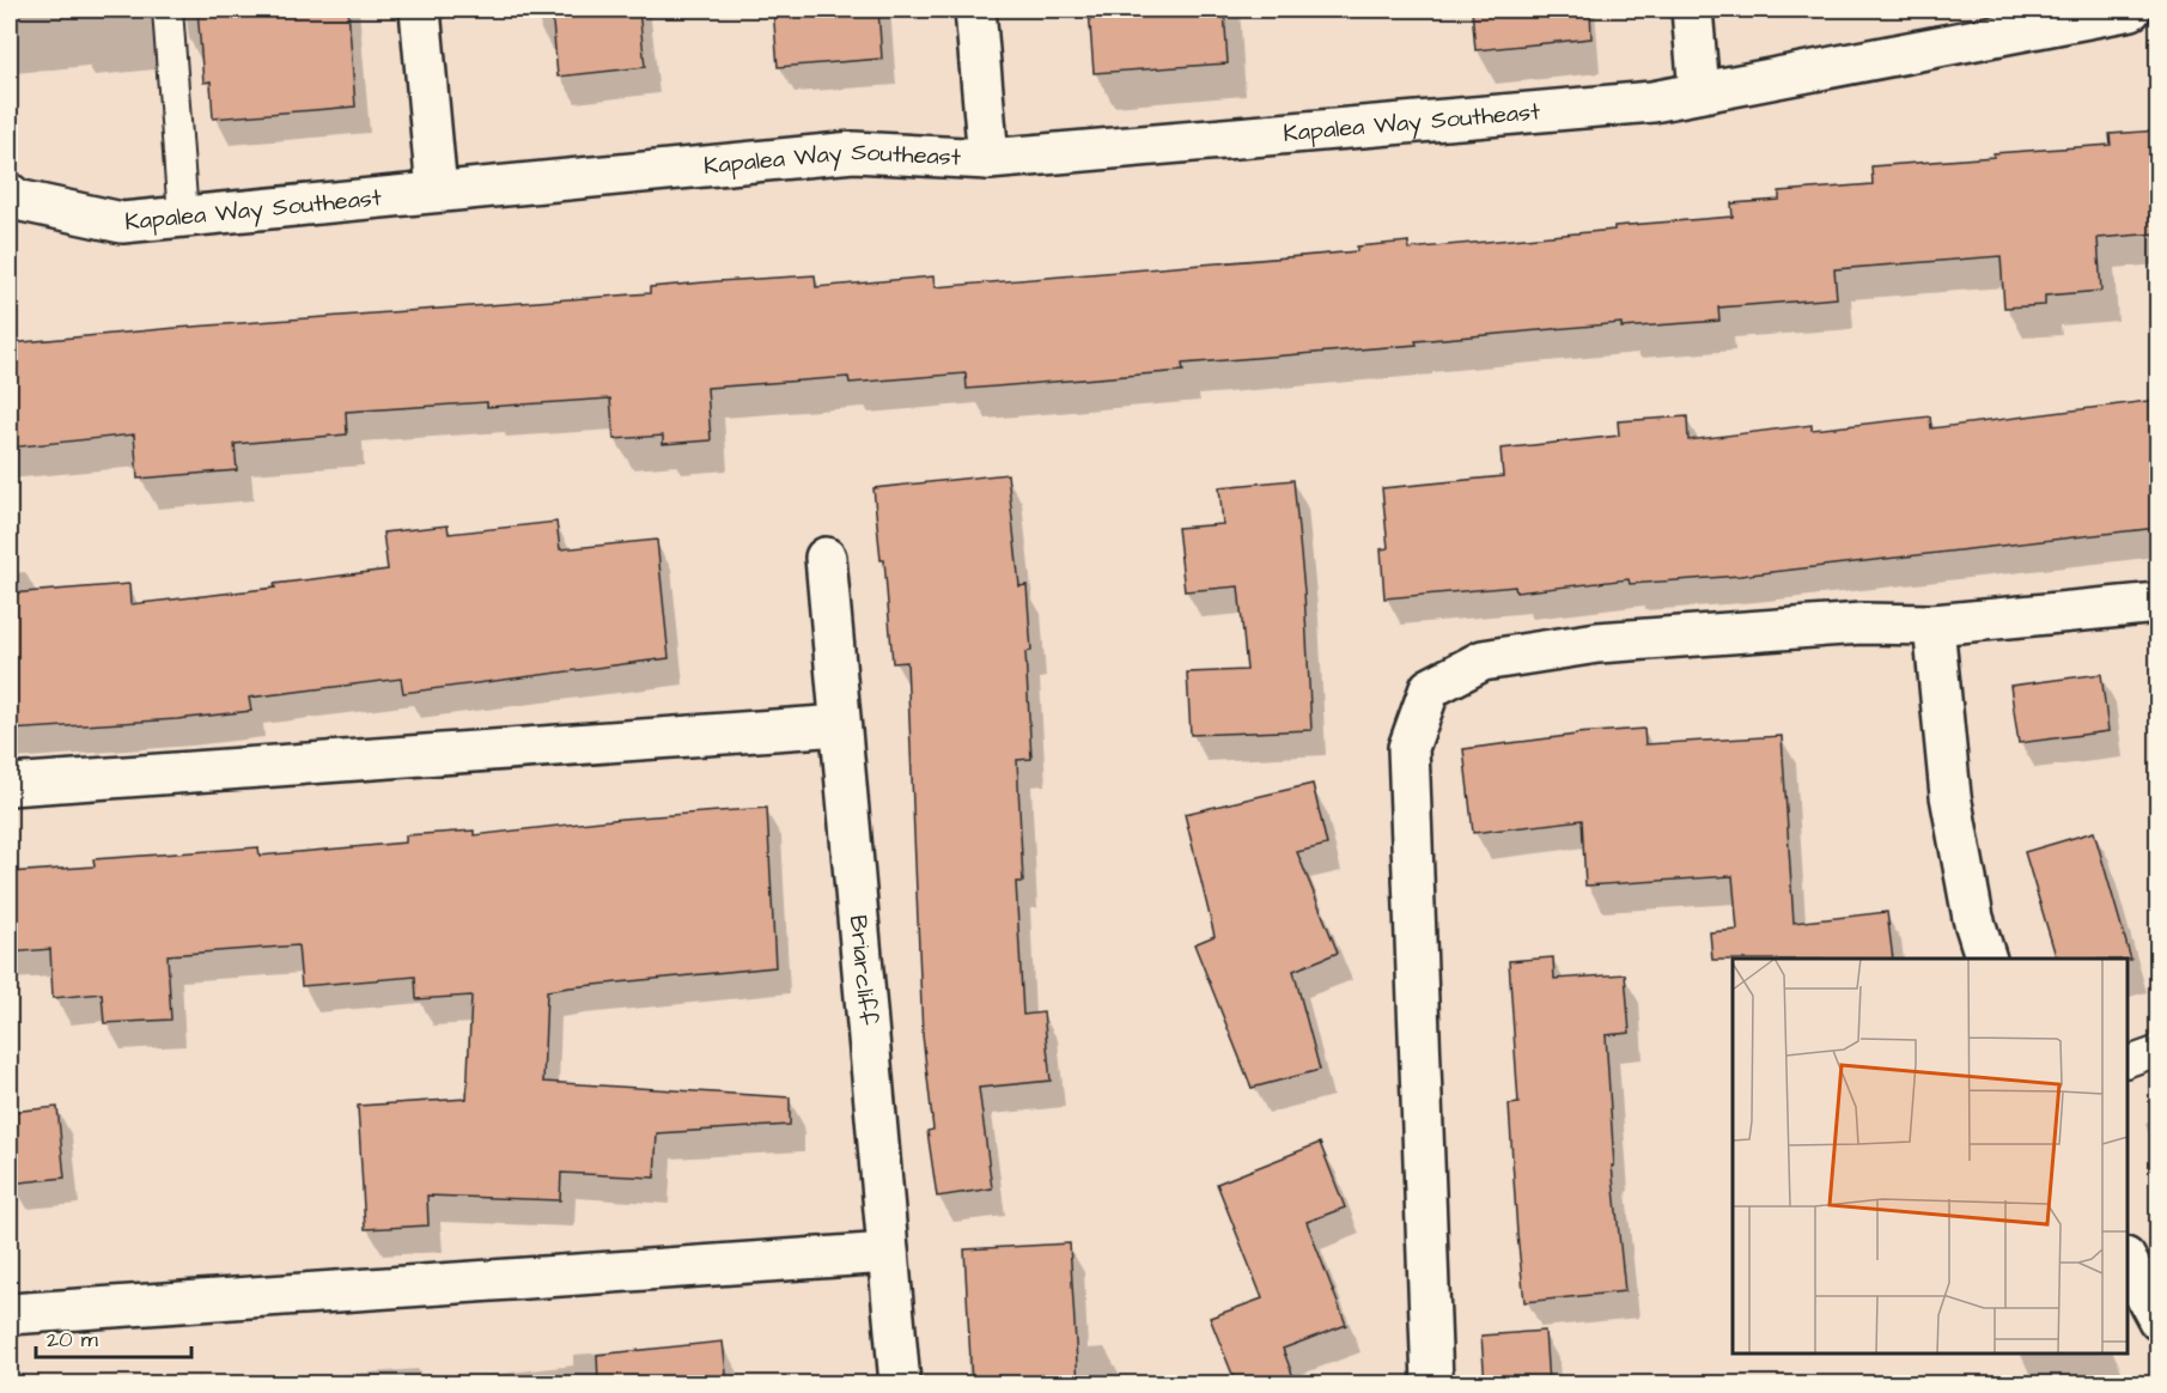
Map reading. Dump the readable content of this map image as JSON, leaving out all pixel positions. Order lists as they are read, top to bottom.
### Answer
{
  "streets": {
    "street": ["Kapalea Way Southeast", "Briarcliff"]
  },
  "scale_bar": "20 m"
}
